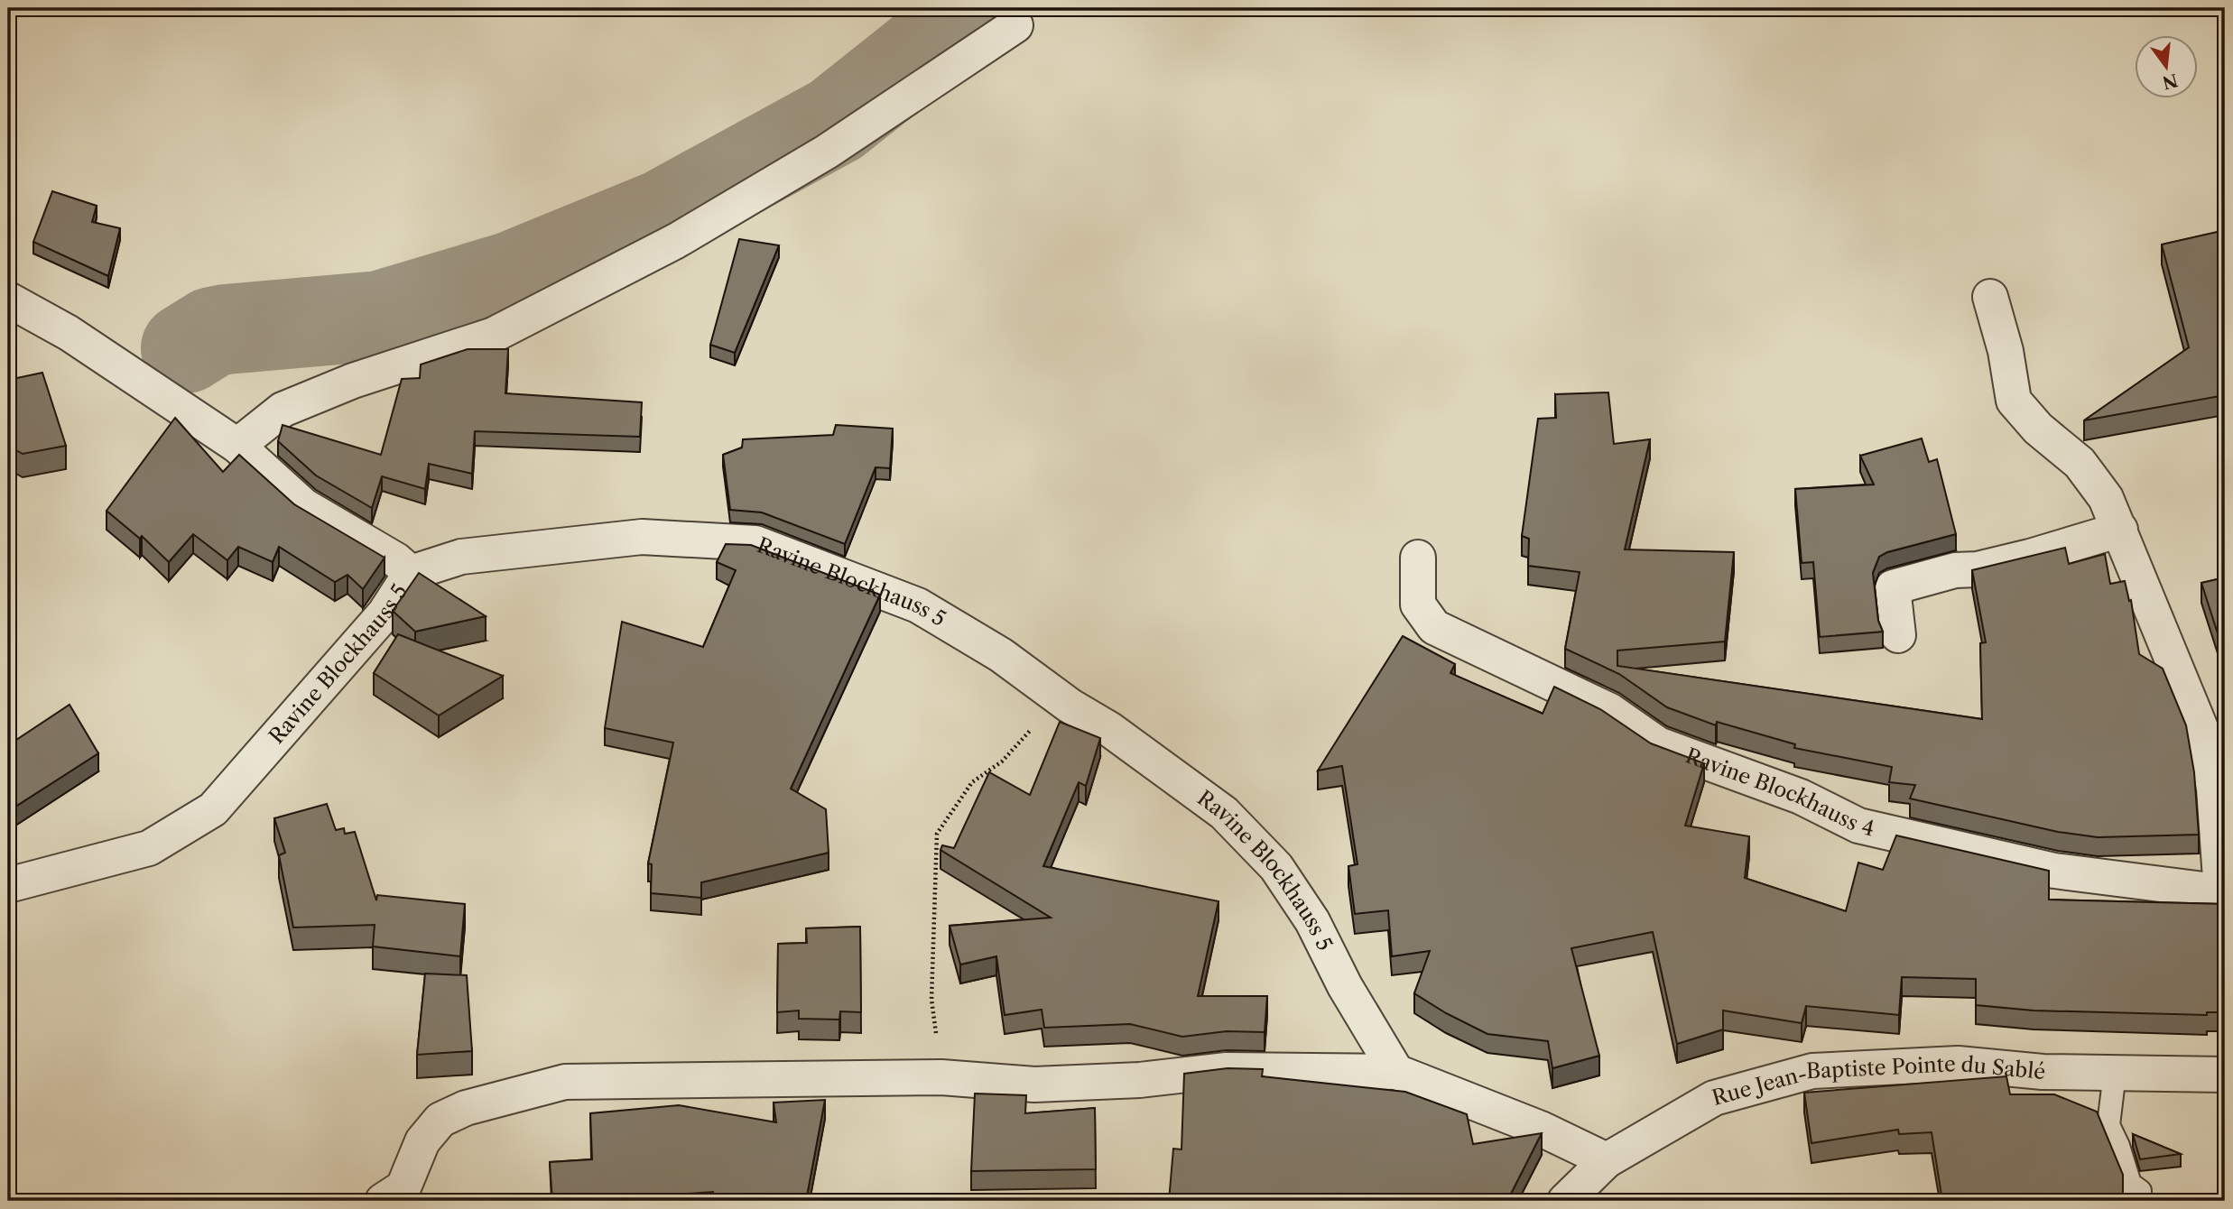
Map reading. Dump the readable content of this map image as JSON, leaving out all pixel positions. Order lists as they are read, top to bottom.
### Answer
{
  "streets": {
    "street": ["Ravine Blockhauss 5", "Ravine Blockhauss 4", "Rue Jean-Baptiste Pointe du Sablé"]
  },
  "north": "bottom"
}
